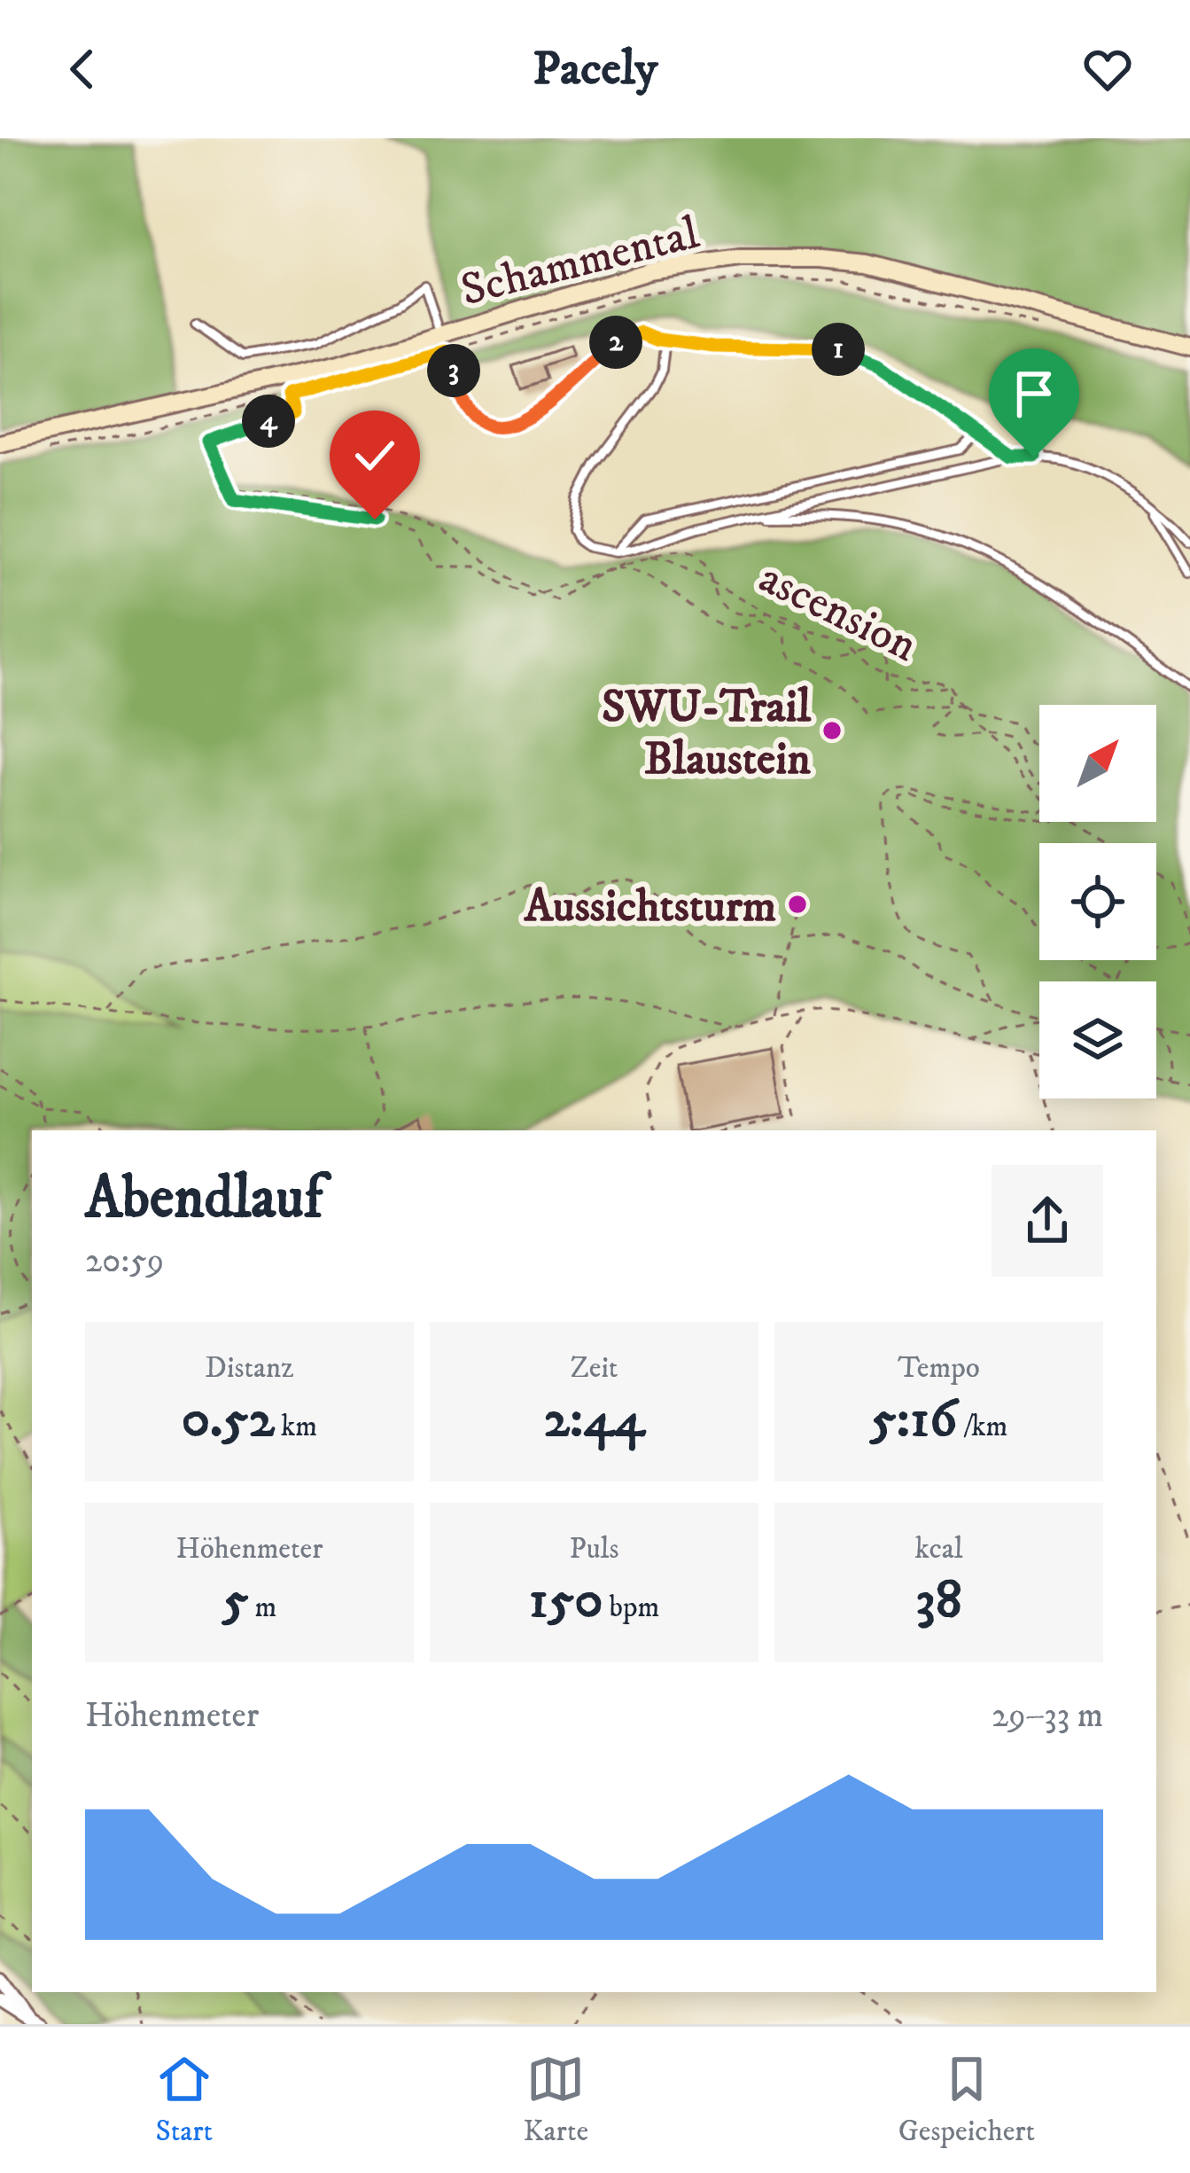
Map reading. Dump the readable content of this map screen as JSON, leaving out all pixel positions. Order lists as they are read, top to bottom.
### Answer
{
  "streets": {
    "street": ["Schammental"],
    "path": ["ascension"]
  },
  "places": ["SWU-Trail Blaustein", "Aussichtsturm"],
  "north": "top right",
  "page": {
    "header": "Pacely",
    "pins": [
      "2",
      "1",
      "3",
      "4"
    ],
    "heading": ["Abendlauf", "20:59"],
    "stats": [
      ["Distanz", "0.52 km"],
      ["Zeit", "2:44"],
      ["Tempo", "5:16 /km"],
      ["Höhenmeter", "5 m"],
      ["Puls", "150 bpm"],
      ["kcal", "38"]
    ],
    "chart": ["Höhenmeter", "29–33 m"],
    "tabs": ["Start", "Karte", "Gespeichert"]
  }
}
